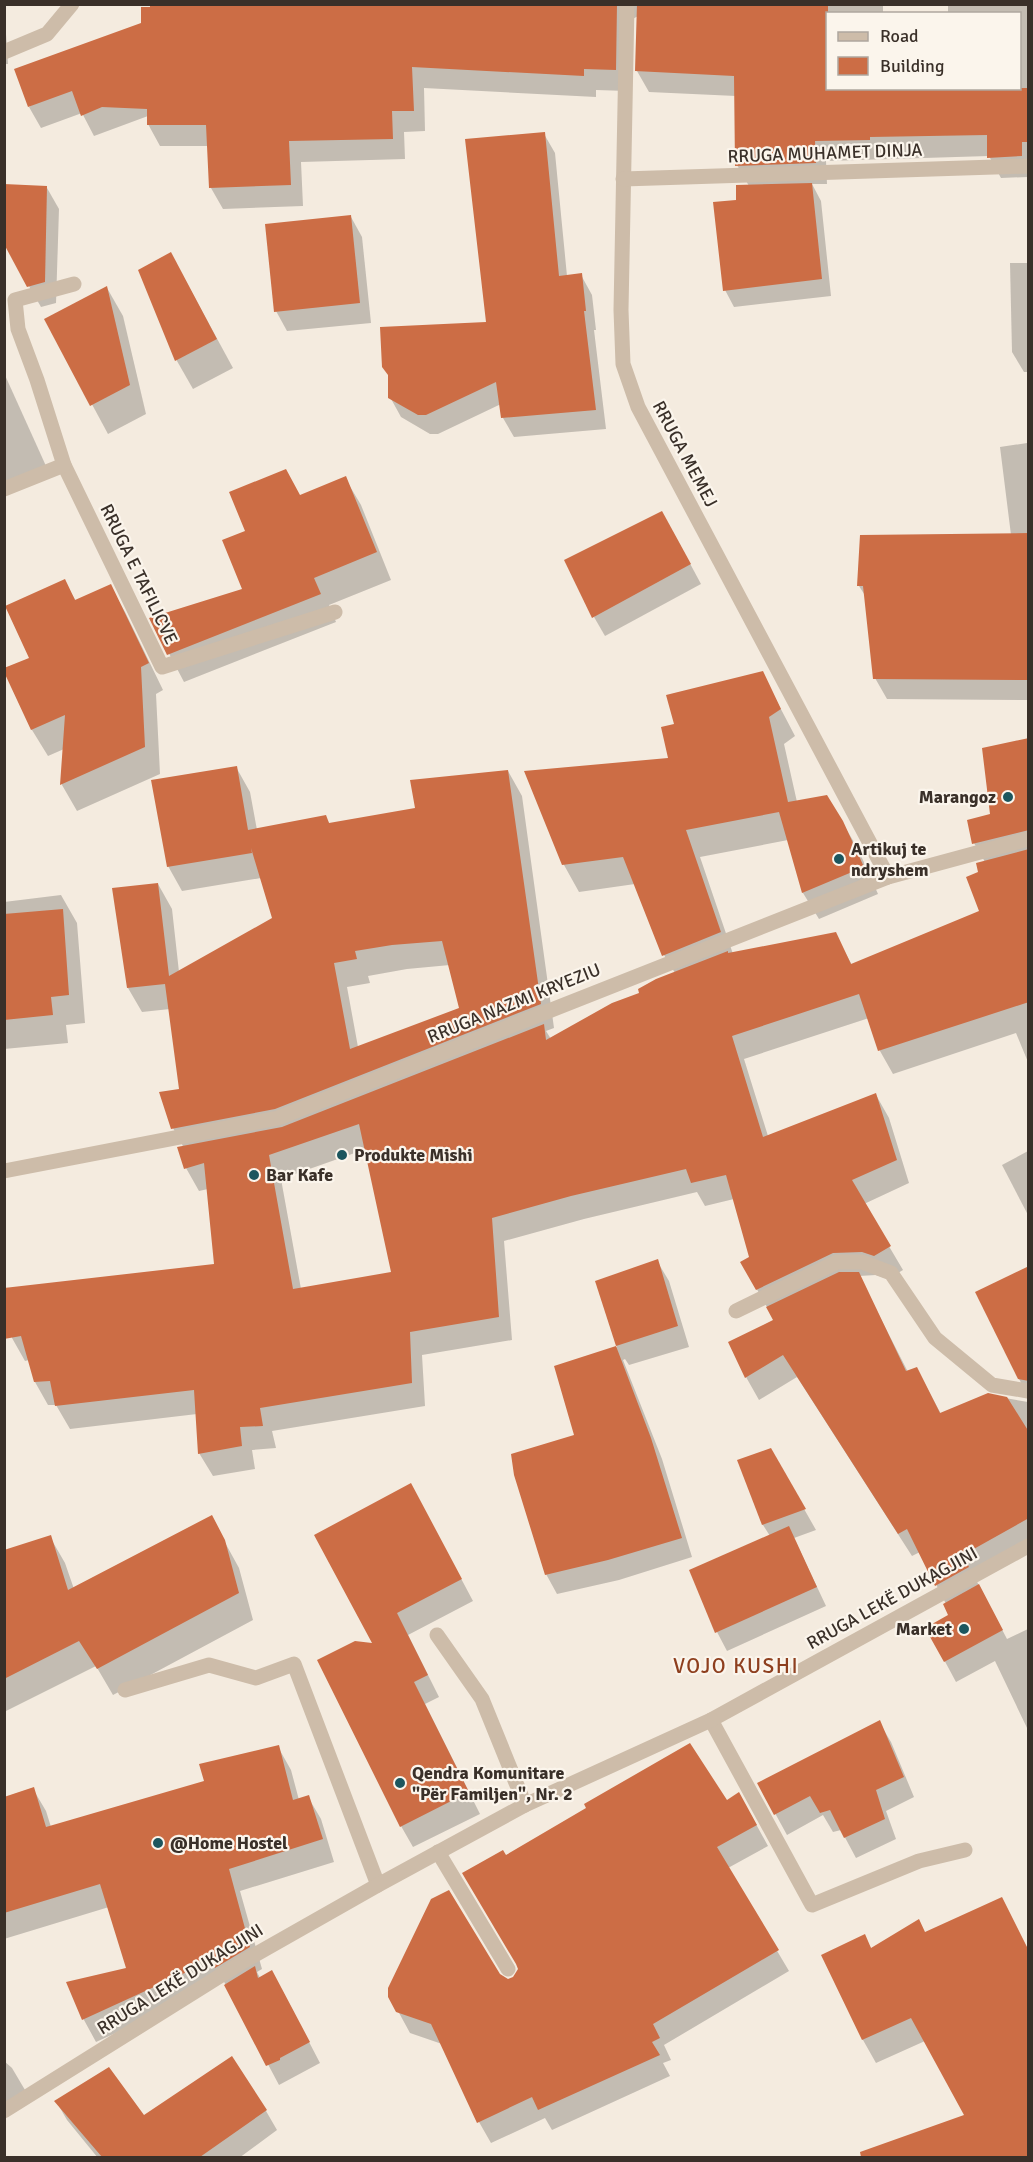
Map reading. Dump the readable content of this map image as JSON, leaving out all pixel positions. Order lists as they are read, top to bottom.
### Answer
{
  "streets": {
    "street": [
      "RRUGA MUHAMET DINJA",
      "RRUGA MEMEJ",
      "RRUGA E TAFILICVE",
      "RRUGA NAZMI KRYEZIU",
      "RRUGA LEKË DUKAGJINI"
    ]
  },
  "crossings": [
    ["RRUGA MUHAMET DINJA", "RRUGA MEMEJ"],
    ["RRUGA MEMEJ", "RRUGA NAZMI KRYEZIU"]
  ],
  "districts": ["VOJO KUSHI"],
  "places": [
    "Marangoz",
    "Artikuj te ndryshem",
    "Produkte Mishi",
    "Bar Kafe",
    "Market",
    "Qendra Komunitare \"Për Familjen\", Nr. 2",
    "@Home Hostel"
  ],
  "legend": ["Road", "Building"]
}
